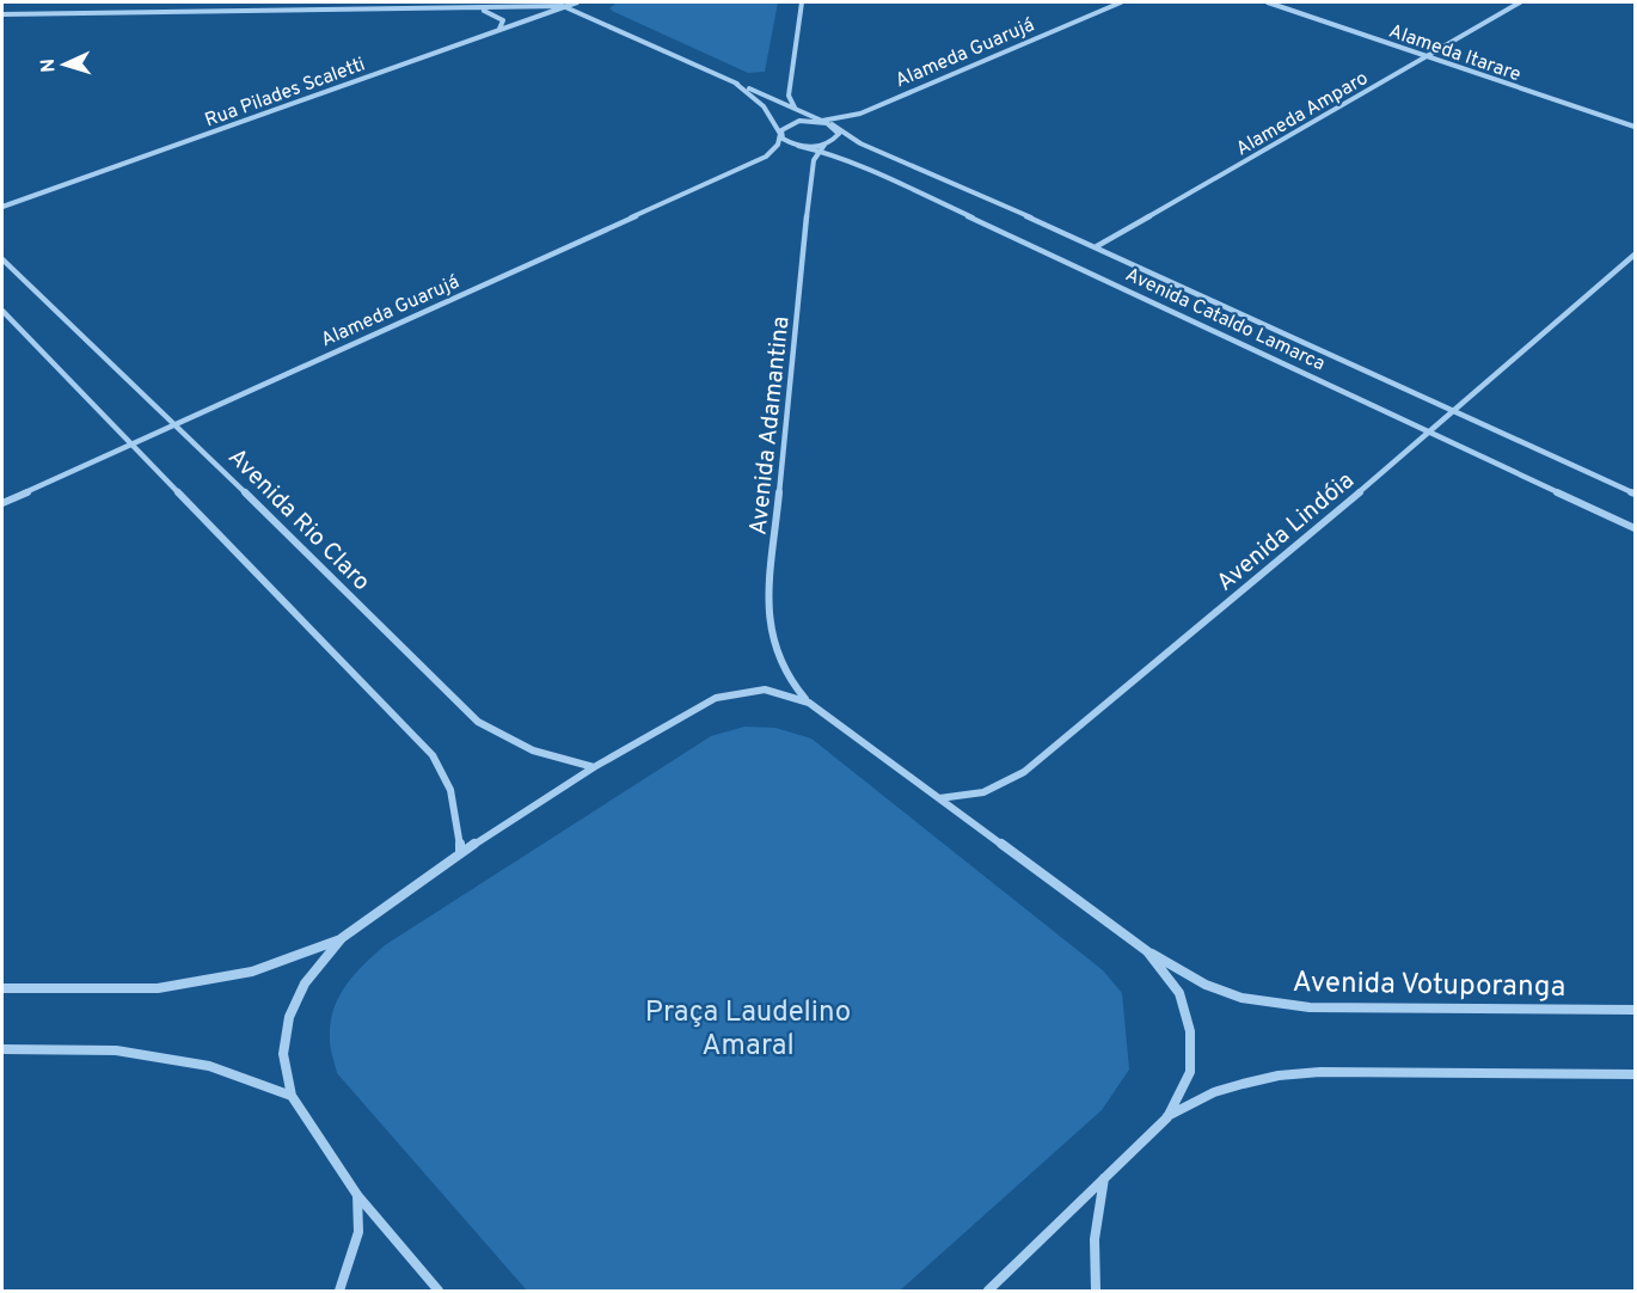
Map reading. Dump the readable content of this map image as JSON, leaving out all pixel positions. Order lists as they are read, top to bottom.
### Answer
{
  "streets": {
    "street": [
      "Alameda Guarujá",
      "Alameda Itarare",
      "Rua Pilades Scaletti",
      "Alameda Amparo",
      "Avenida Cataldo Lamarca",
      "Avenida Adamantina",
      "Avenida Rio Claro",
      "Avenida Lindóia",
      "Avenida Votuporanga"
    ]
  },
  "crossings": [
    ["Alameda Guarujá", "Avenida Cataldo Lamarca"],
    ["Alameda Guarujá", "Avenida Adamantina"],
    ["Alameda Guarujá", "Avenida Rio Claro"],
    ["Alameda Itarare", "Alameda Amparo"],
    ["Rua Pilades Scaletti", "Avenida Cataldo Lamarca"],
    ["Alameda Amparo", "Avenida Cataldo Lamarca"],
    ["Avenida Cataldo Lamarca", "Avenida Adamantina"],
    ["Avenida Cataldo Lamarca", "Avenida Lindóia"]
  ],
  "parks": ["Praça Laudelino Amaral"],
  "north": "left"
}
